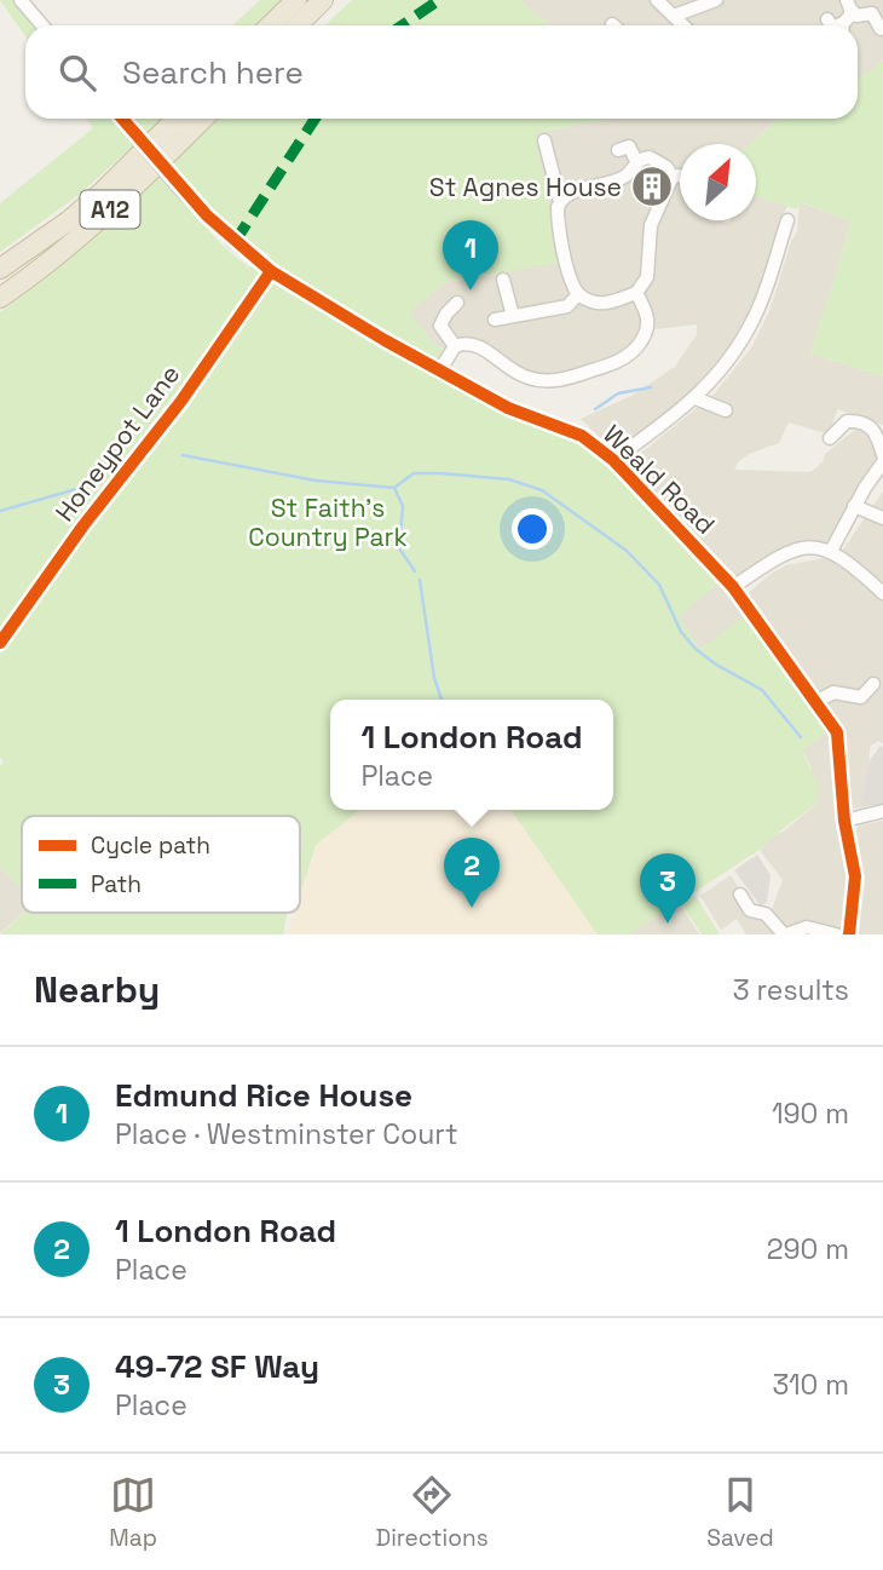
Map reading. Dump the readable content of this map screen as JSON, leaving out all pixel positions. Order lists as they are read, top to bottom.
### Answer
{
  "streets": {
    "highway": ["A12"],
    "street": ["Honeypot Lane", "Weald Road"]
  },
  "crossings": [
    ["Honeypot Lane", "Weald Road"]
  ],
  "parks": ["St Faith's Country Park"],
  "places": {
    "building": ["St Agnes House"]
  },
  "legend": ["Cycle path", "Path"],
  "north": "top right",
  "page": {
    "search": "Search here",
    "pins": ["1", "2", "3"],
    "popup": ["1 London Road", "Place"],
    "heading": ["Nearby", "3 results"],
    "list": [
      {
        "mark": "1",
        "name": "Edmund Rice House",
        "note": "Place · Westminster Court",
        "value": "190 m"
      },
      {
        "mark": "2",
        "name": "1 London Road",
        "note": "Place",
        "value": "290 m"
      },
      {
        "mark": "3",
        "name": "49-72 SF Way",
        "note": "Place",
        "value": "310 m"
      }
    ],
    "nav": ["Map", "Directions", "Saved"]
  }
}
